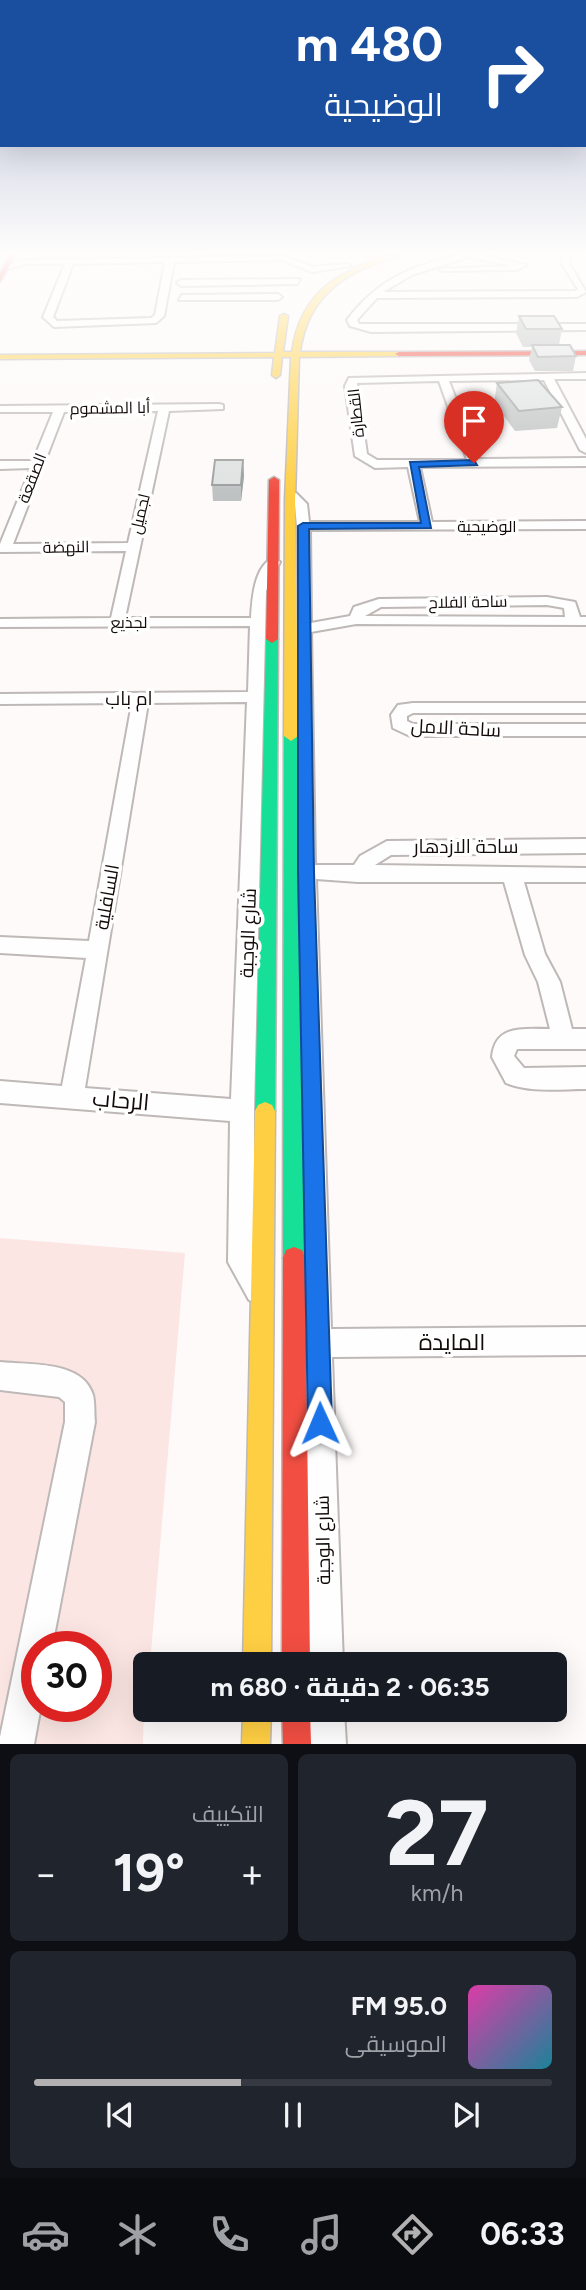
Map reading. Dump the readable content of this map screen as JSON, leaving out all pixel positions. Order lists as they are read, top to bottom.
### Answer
{
  "streets": {
    "street": [
      "أبا المشموم",
      "القطارة",
      "الصقعة",
      "لجميل",
      "الوضيحية",
      "النهضة",
      "ساحة الفلاح",
      "لجذيع",
      "ام باب",
      "ساحة الامل",
      "ساحة الازدهار",
      "السافلية",
      "شارع الوجبة",
      "الرحاب",
      "المايدة"
    ]
  },
  "crossings": [
    ["أبا المشموم", "الصقعة"],
    ["أبا المشموم", "لجميل"],
    ["الصقعة", "النهضة"],
    ["لجميل", "النهضة"],
    ["لجميل", "لجذيع"],
    ["الوضيحية", "شارع الوجبة"],
    ["ساحة الفلاح", "شارع الوجبة"],
    ["لجذيع", "شارع الوجبة"],
    ["ام باب", "السافلية"],
    ["ام باب", "شارع الوجبة"],
    ["ساحة الازدهار", "شارع الوجبة"],
    ["السافلية", "الرحاب"],
    ["شارع الوجبة", "الرحاب"],
    ["شارع الوجبة", "المايدة"]
  ],
  "page": {
    "turn": ["480 m", "الوضيحية"],
    "limit": "30",
    "trip": "06:35 · 2 دقيقة · 680 m",
    "tile": [
      ["27", "km/h"],
      "التكييف"
    ],
    "heat": ["−", "19°", "+"],
    "song": ["95.0 FM", "الموسيقى"],
    "tabs": "06:33"
  }
}
